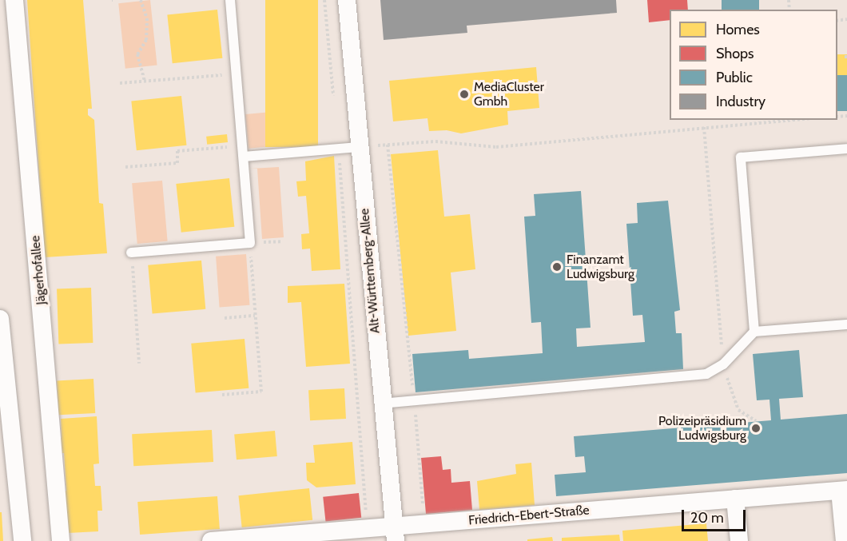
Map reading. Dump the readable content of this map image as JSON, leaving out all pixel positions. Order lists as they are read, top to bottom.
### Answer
{
  "streets": {
    "street": ["Jägerhofallee", "Alt-Württemberg-Allee", "Friedrich-Ebert-Straße"]
  },
  "crossings": [
    ["Alt-Württemberg-Allee", "Friedrich-Ebert-Straße"]
  ],
  "places": ["MediaCluster Gmbh", "Finanzamt Ludwigsburg", "Polizeipräsidium Ludwigsburg"],
  "legend": [
    "Homes",
    "Shops",
    "Public",
    "Industry"
  ],
  "scale_bar": "20 m"
}
